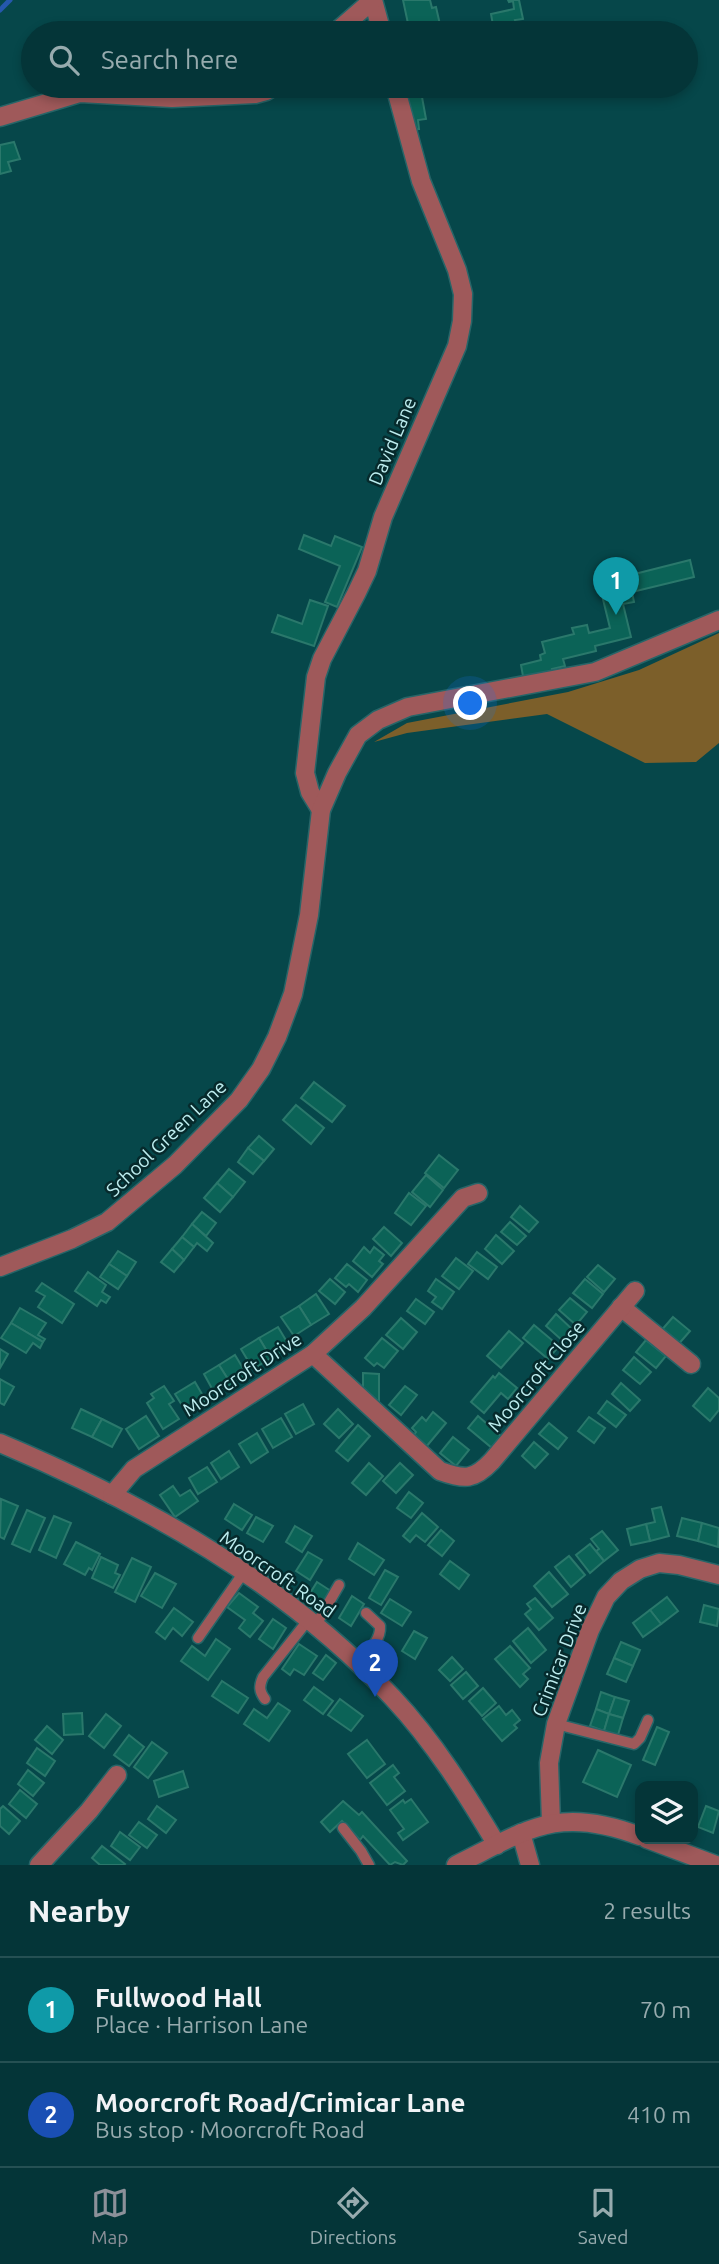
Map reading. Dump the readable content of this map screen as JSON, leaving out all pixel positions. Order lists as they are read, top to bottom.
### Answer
{
  "streets": {
    "street": [
      "David Lane",
      "School Green Lane",
      "Moorcroft Drive",
      "Moorcroft Close",
      "Moorcroft Road",
      "Crimicar Drive"
    ]
  },
  "crossings": [
    ["David Lane", "School Green Lane"],
    ["Moorcroft Drive", "Moorcroft Close"],
    ["Moorcroft Drive", "Moorcroft Road"]
  ],
  "page": {
    "search": "Search here",
    "pins": ["1", "2"],
    "heading": ["Nearby", "2 results"],
    "list": [
      {
        "mark": "1",
        "name": "Fullwood Hall",
        "note": "Place · Harrison Lane",
        "value": "70 m"
      },
      {
        "mark": "2",
        "name": "Moorcroft Road/Crimicar Lane",
        "note": "Bus stop · Moorcroft Road",
        "value": "410 m"
      }
    ],
    "nav": ["Map", "Directions", "Saved"]
  }
}
